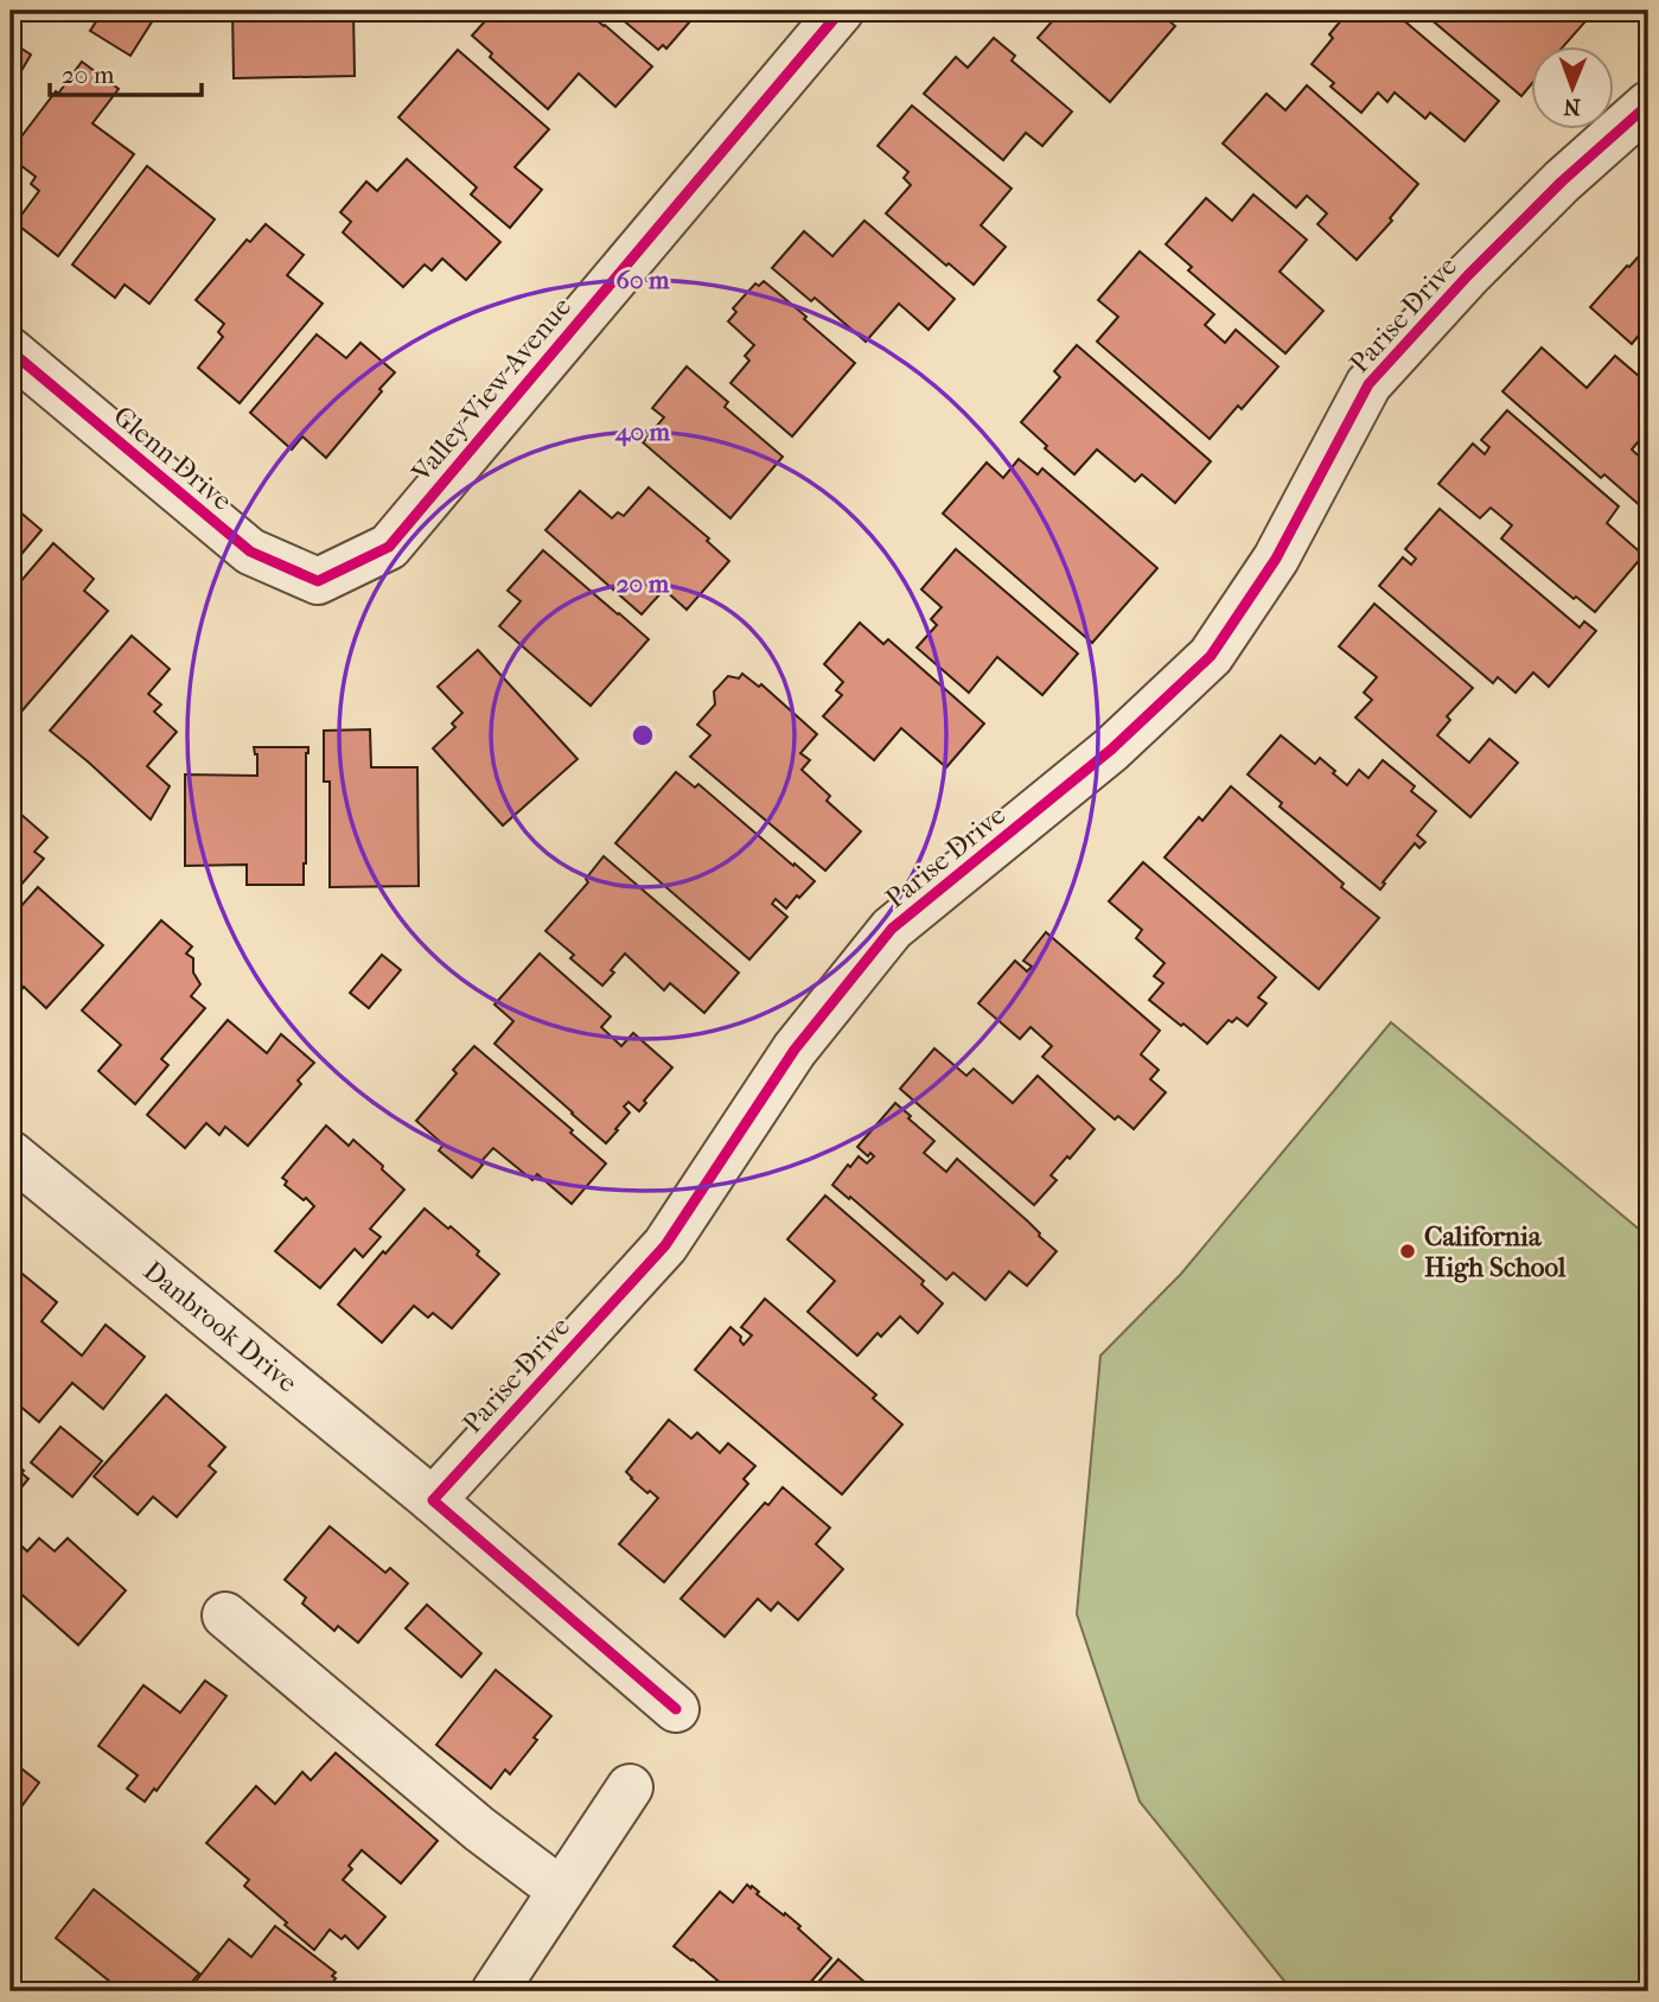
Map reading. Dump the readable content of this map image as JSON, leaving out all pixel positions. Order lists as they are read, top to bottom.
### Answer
{
  "streets": {
    "street": [
      "Parise Drive",
      "Valley View Avenue",
      "Glenn Drive",
      "Danbrook Drive"
    ]
  },
  "crossings": [
    ["Parise Drive", "Danbrook Drive"],
    ["Valley View Avenue", "Glenn Drive"]
  ],
  "places": ["California High School"],
  "scale_bar": "20 m",
  "north": "bottom",
  "rings": ["60 m", "40 m", "20 m"]
}
